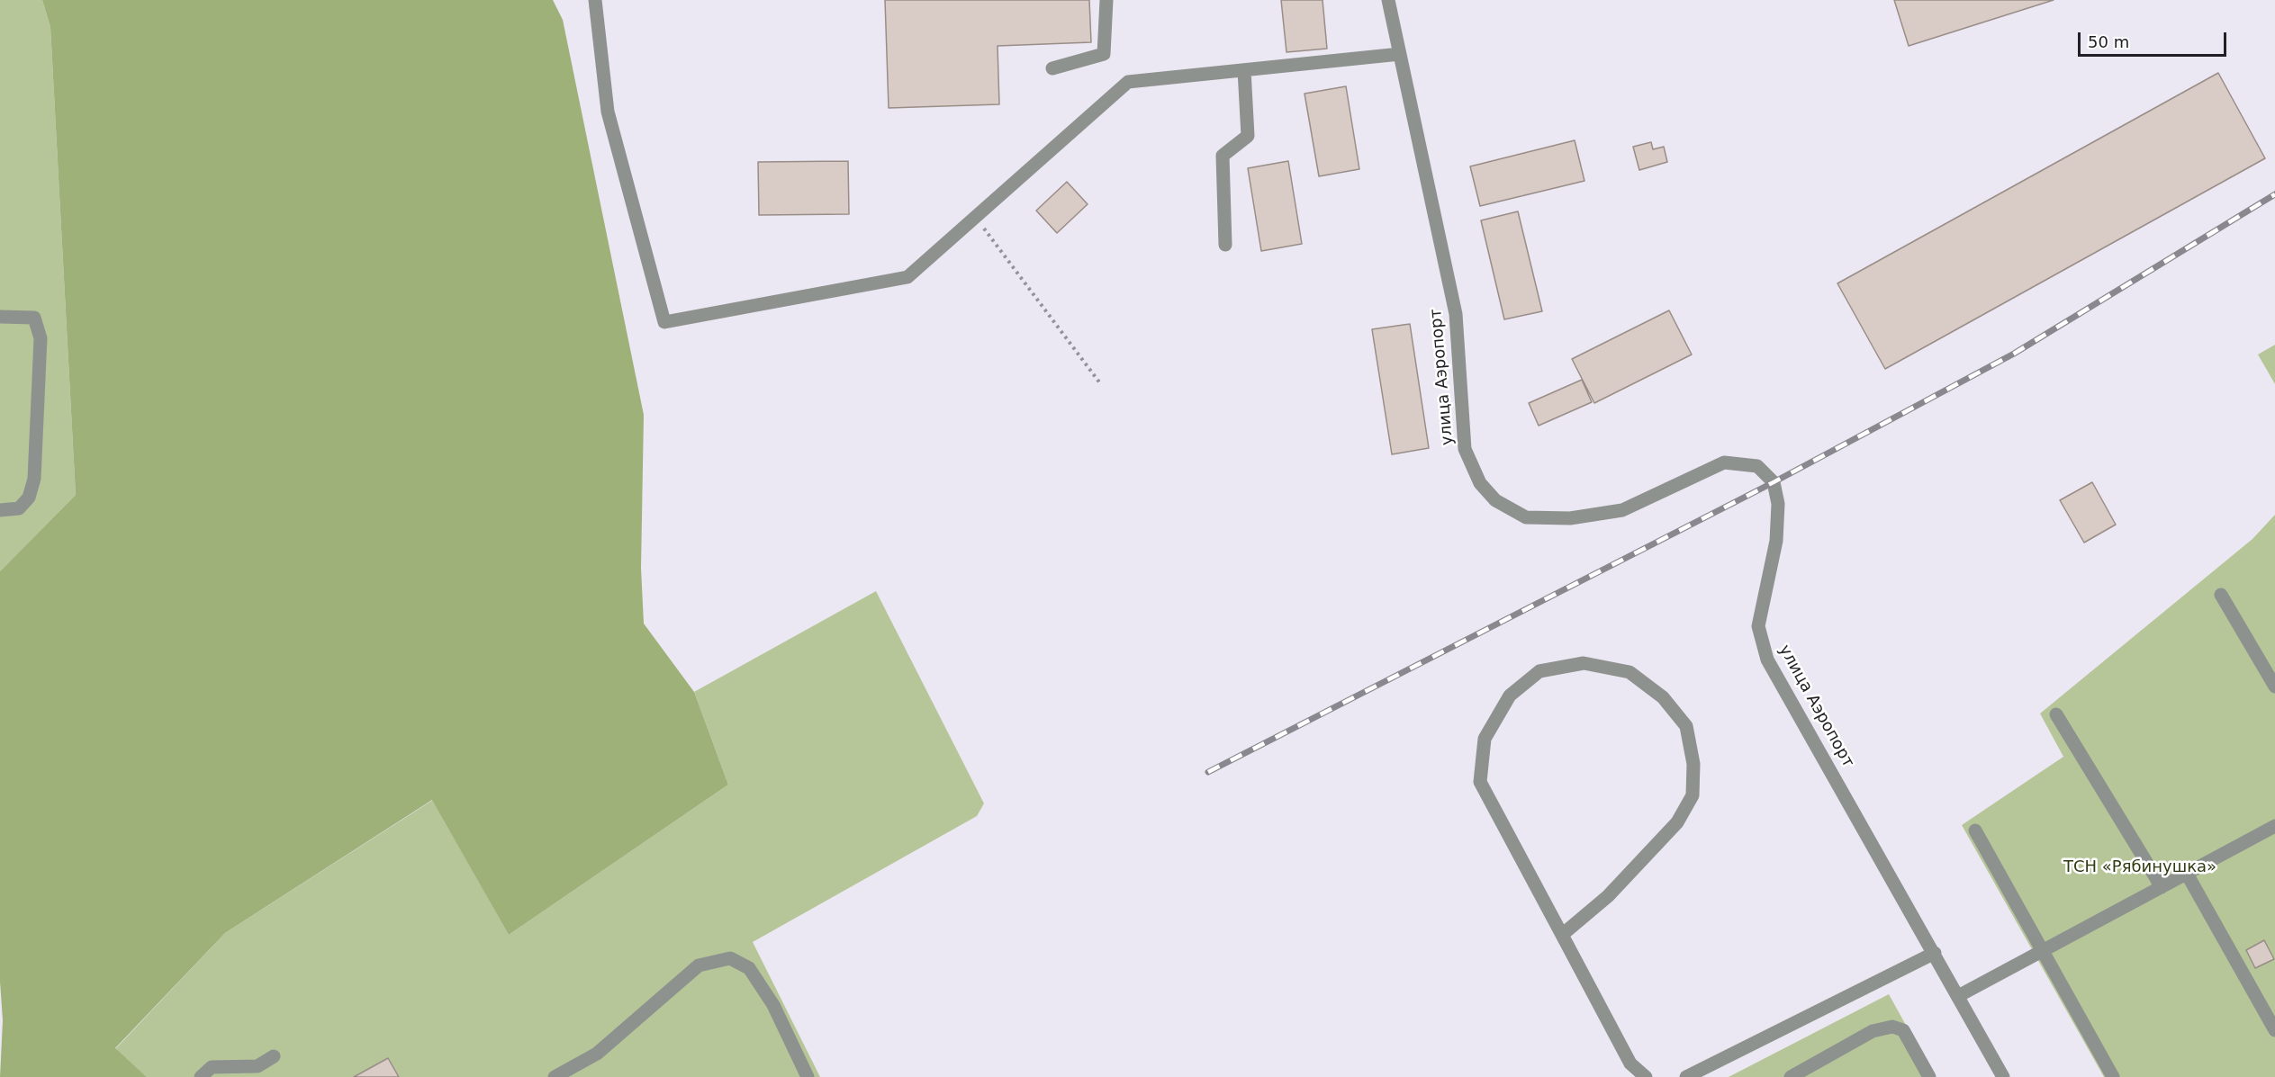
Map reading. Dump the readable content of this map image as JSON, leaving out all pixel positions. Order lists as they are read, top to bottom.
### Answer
{
  "streets": {
    "street": ["улица Аэропорт"]
  },
  "parks": ["ТСН «Рябинушка»"],
  "scale_bar": "50 m"
}
